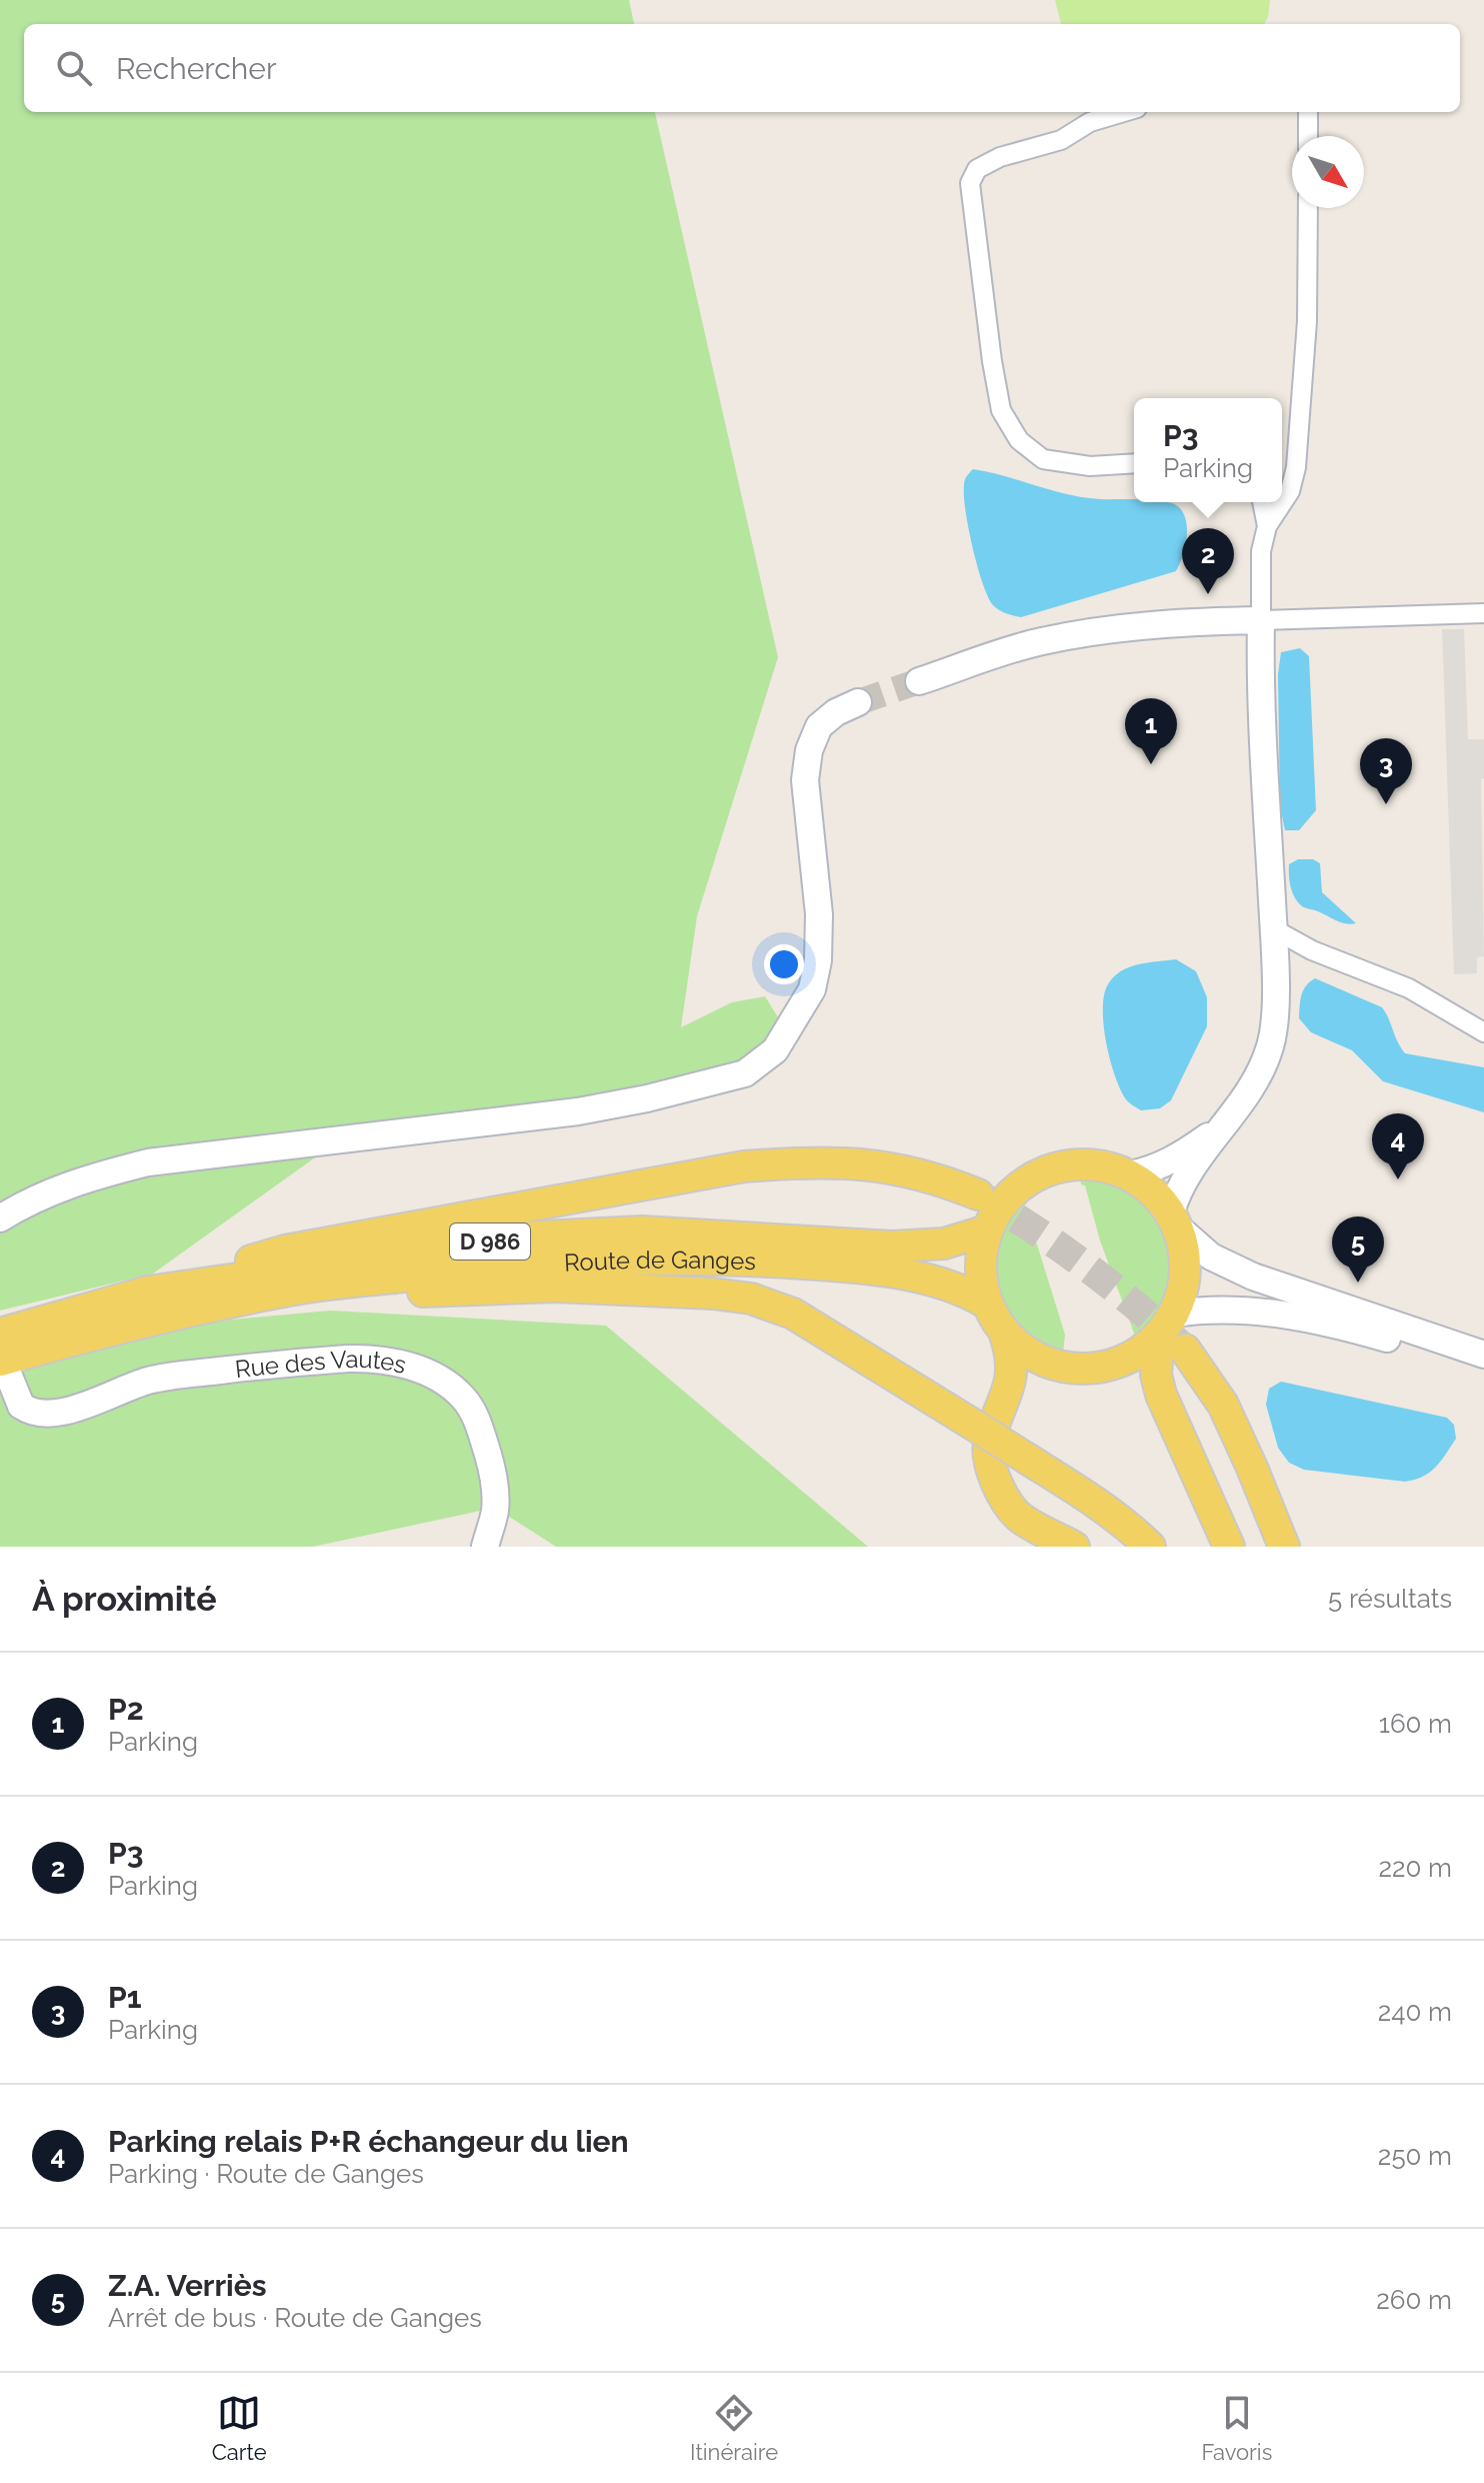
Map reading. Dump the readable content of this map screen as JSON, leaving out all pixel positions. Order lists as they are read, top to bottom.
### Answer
{
  "streets": {
    "main road": ["D 986", "Route de Ganges"],
    "street": ["Rue des Vautes"]
  },
  "north": "bottom right",
  "page": {
    "search": "Rechercher",
    "popup": ["P3", "Parking"],
    "pins": [
      "2",
      "1",
      "3",
      "4",
      "5"
    ],
    "heading": ["À proximité", "5 résultats"],
    "list": [
      {
        "mark": "1",
        "name": "P2",
        "note": "Parking",
        "value": "160 m"
      },
      {
        "mark": "2",
        "name": "P3",
        "note": "Parking",
        "value": "220 m"
      },
      {
        "mark": "3",
        "name": "P1",
        "note": "Parking",
        "value": "240 m"
      },
      {
        "mark": "4",
        "name": "Parking relais P+R échangeur du lien",
        "note": "Parking · Route de Ganges",
        "value": "250 m"
      },
      {
        "mark": "5",
        "name": "Z.A. Verriès",
        "note": "Arrêt de bus · Route de Ganges",
        "value": "260 m"
      }
    ],
    "nav": ["Carte", "Itinéraire", "Favoris"]
  }
}
